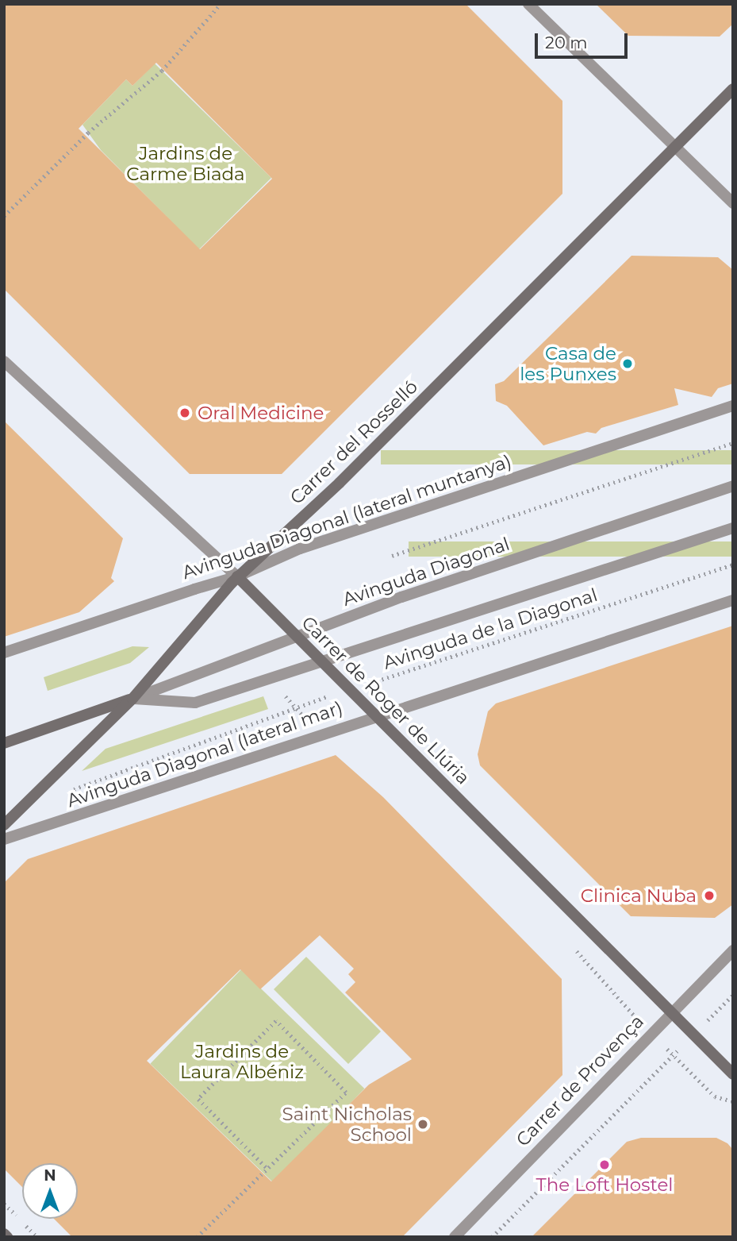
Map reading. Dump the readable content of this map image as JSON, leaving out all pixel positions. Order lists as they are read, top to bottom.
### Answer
{
  "streets": {
    "main road": ["Carrer del Rosselló", "Avinguda Diagonal", "Carrer de Roger de Llúria"],
    "street": ["Avinguda Diagonal (lateral muntanya)", "Avinguda Diagonal (lateral mar)", "Carrer de Provença"],
    "path": ["Avinguda de la Diagonal"]
  },
  "crossings": [
    ["Carrer del Rosselló", "Avinguda Diagonal (lateral muntanya)"],
    ["Carrer del Rosselló", "Avinguda Diagonal"],
    ["Carrer del Rosselló", "Carrer de Roger de Llúria"],
    ["Avinguda Diagonal (lateral muntanya)", "Carrer de Roger de Llúria"],
    ["Avinguda Diagonal", "Carrer de Roger de Llúria"],
    ["Avinguda de la Diagonal", "Carrer de Roger de Llúria"],
    ["Carrer de Roger de Llúria", "Avinguda Diagonal (lateral mar)"],
    ["Carrer de Roger de Llúria", "Carrer de Provença"]
  ],
  "parks": ["Jardins de Carme Biada", "Jardins de Laura Albéniz"],
  "places": [
    "Casa de les Punxes",
    "Oral Medicine",
    "Clinica Nuba",
    "Saint Nicholas School",
    "The Loft Hostel"
  ],
  "scale_bar": "20 m",
  "north": "top"
}
